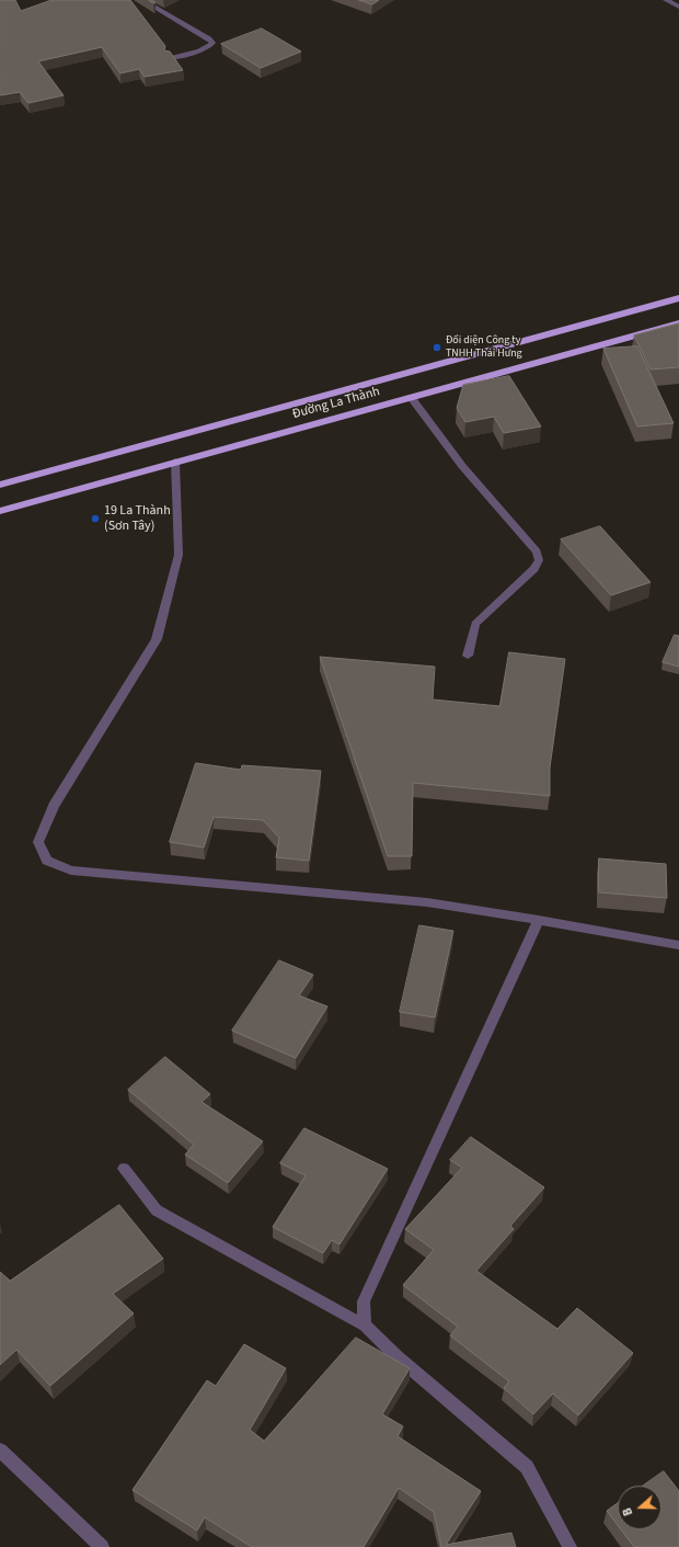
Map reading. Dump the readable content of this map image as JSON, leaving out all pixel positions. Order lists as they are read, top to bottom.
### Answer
{
  "streets": {
    "highway": ["Đường La Thành"]
  },
  "places": ["Đối diện Công ty TNHH Thái Hưng", "19 La Thành (Sơn Tây)"],
  "north": "left"
}
